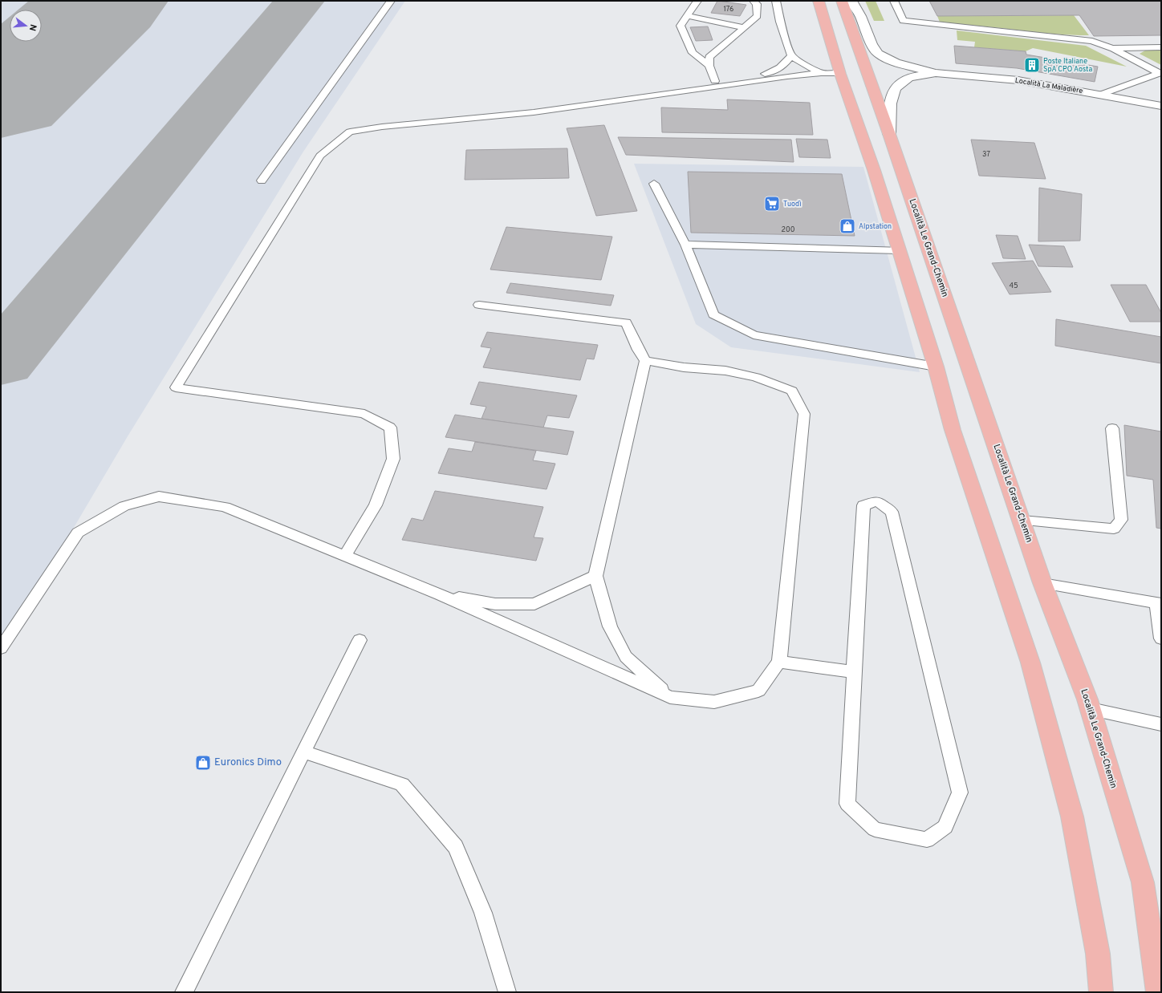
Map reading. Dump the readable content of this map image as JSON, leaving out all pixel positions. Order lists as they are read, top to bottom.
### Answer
{
  "streets": {
    "main road": ["Località Le Grand-Chemin"],
    "street": ["Località La Maladière"]
  },
  "places": {
    "building": ["Poste Italiane SpA CPO Aosta"],
    "supermarket": ["Tuodì"],
    "shop": ["Alpstation", "Euronics Dimo"]
  },
  "house_numbers": [
    "176",
    "37",
    "200",
    "45"
  ],
  "north": "right"
}
